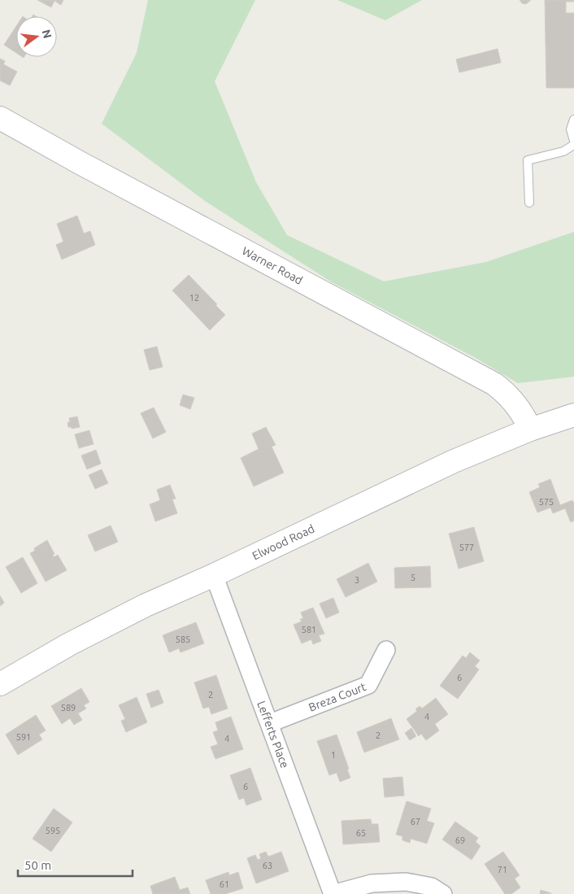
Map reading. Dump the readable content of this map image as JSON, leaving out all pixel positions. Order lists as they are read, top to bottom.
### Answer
{
  "streets": {
    "main road": ["Warner Road", "Elwood Road"],
    "street": ["Breza Court", "Lefferts Place"]
  },
  "crossings": [
    ["Warner Road", "Elwood Road"],
    ["Elwood Road", "Lefferts Place"],
    ["Breza Court", "Lefferts Place"]
  ],
  "house_numbers": [
    "12",
    "575",
    "577",
    "5",
    "3",
    "581",
    "585",
    "6",
    "2",
    "589",
    "4",
    "2",
    "591",
    "4",
    "1",
    "6",
    "67",
    "595",
    "65",
    "69",
    "63",
    "71",
    "61"
  ],
  "scale_bar": "50 m",
  "north": "right"
}
